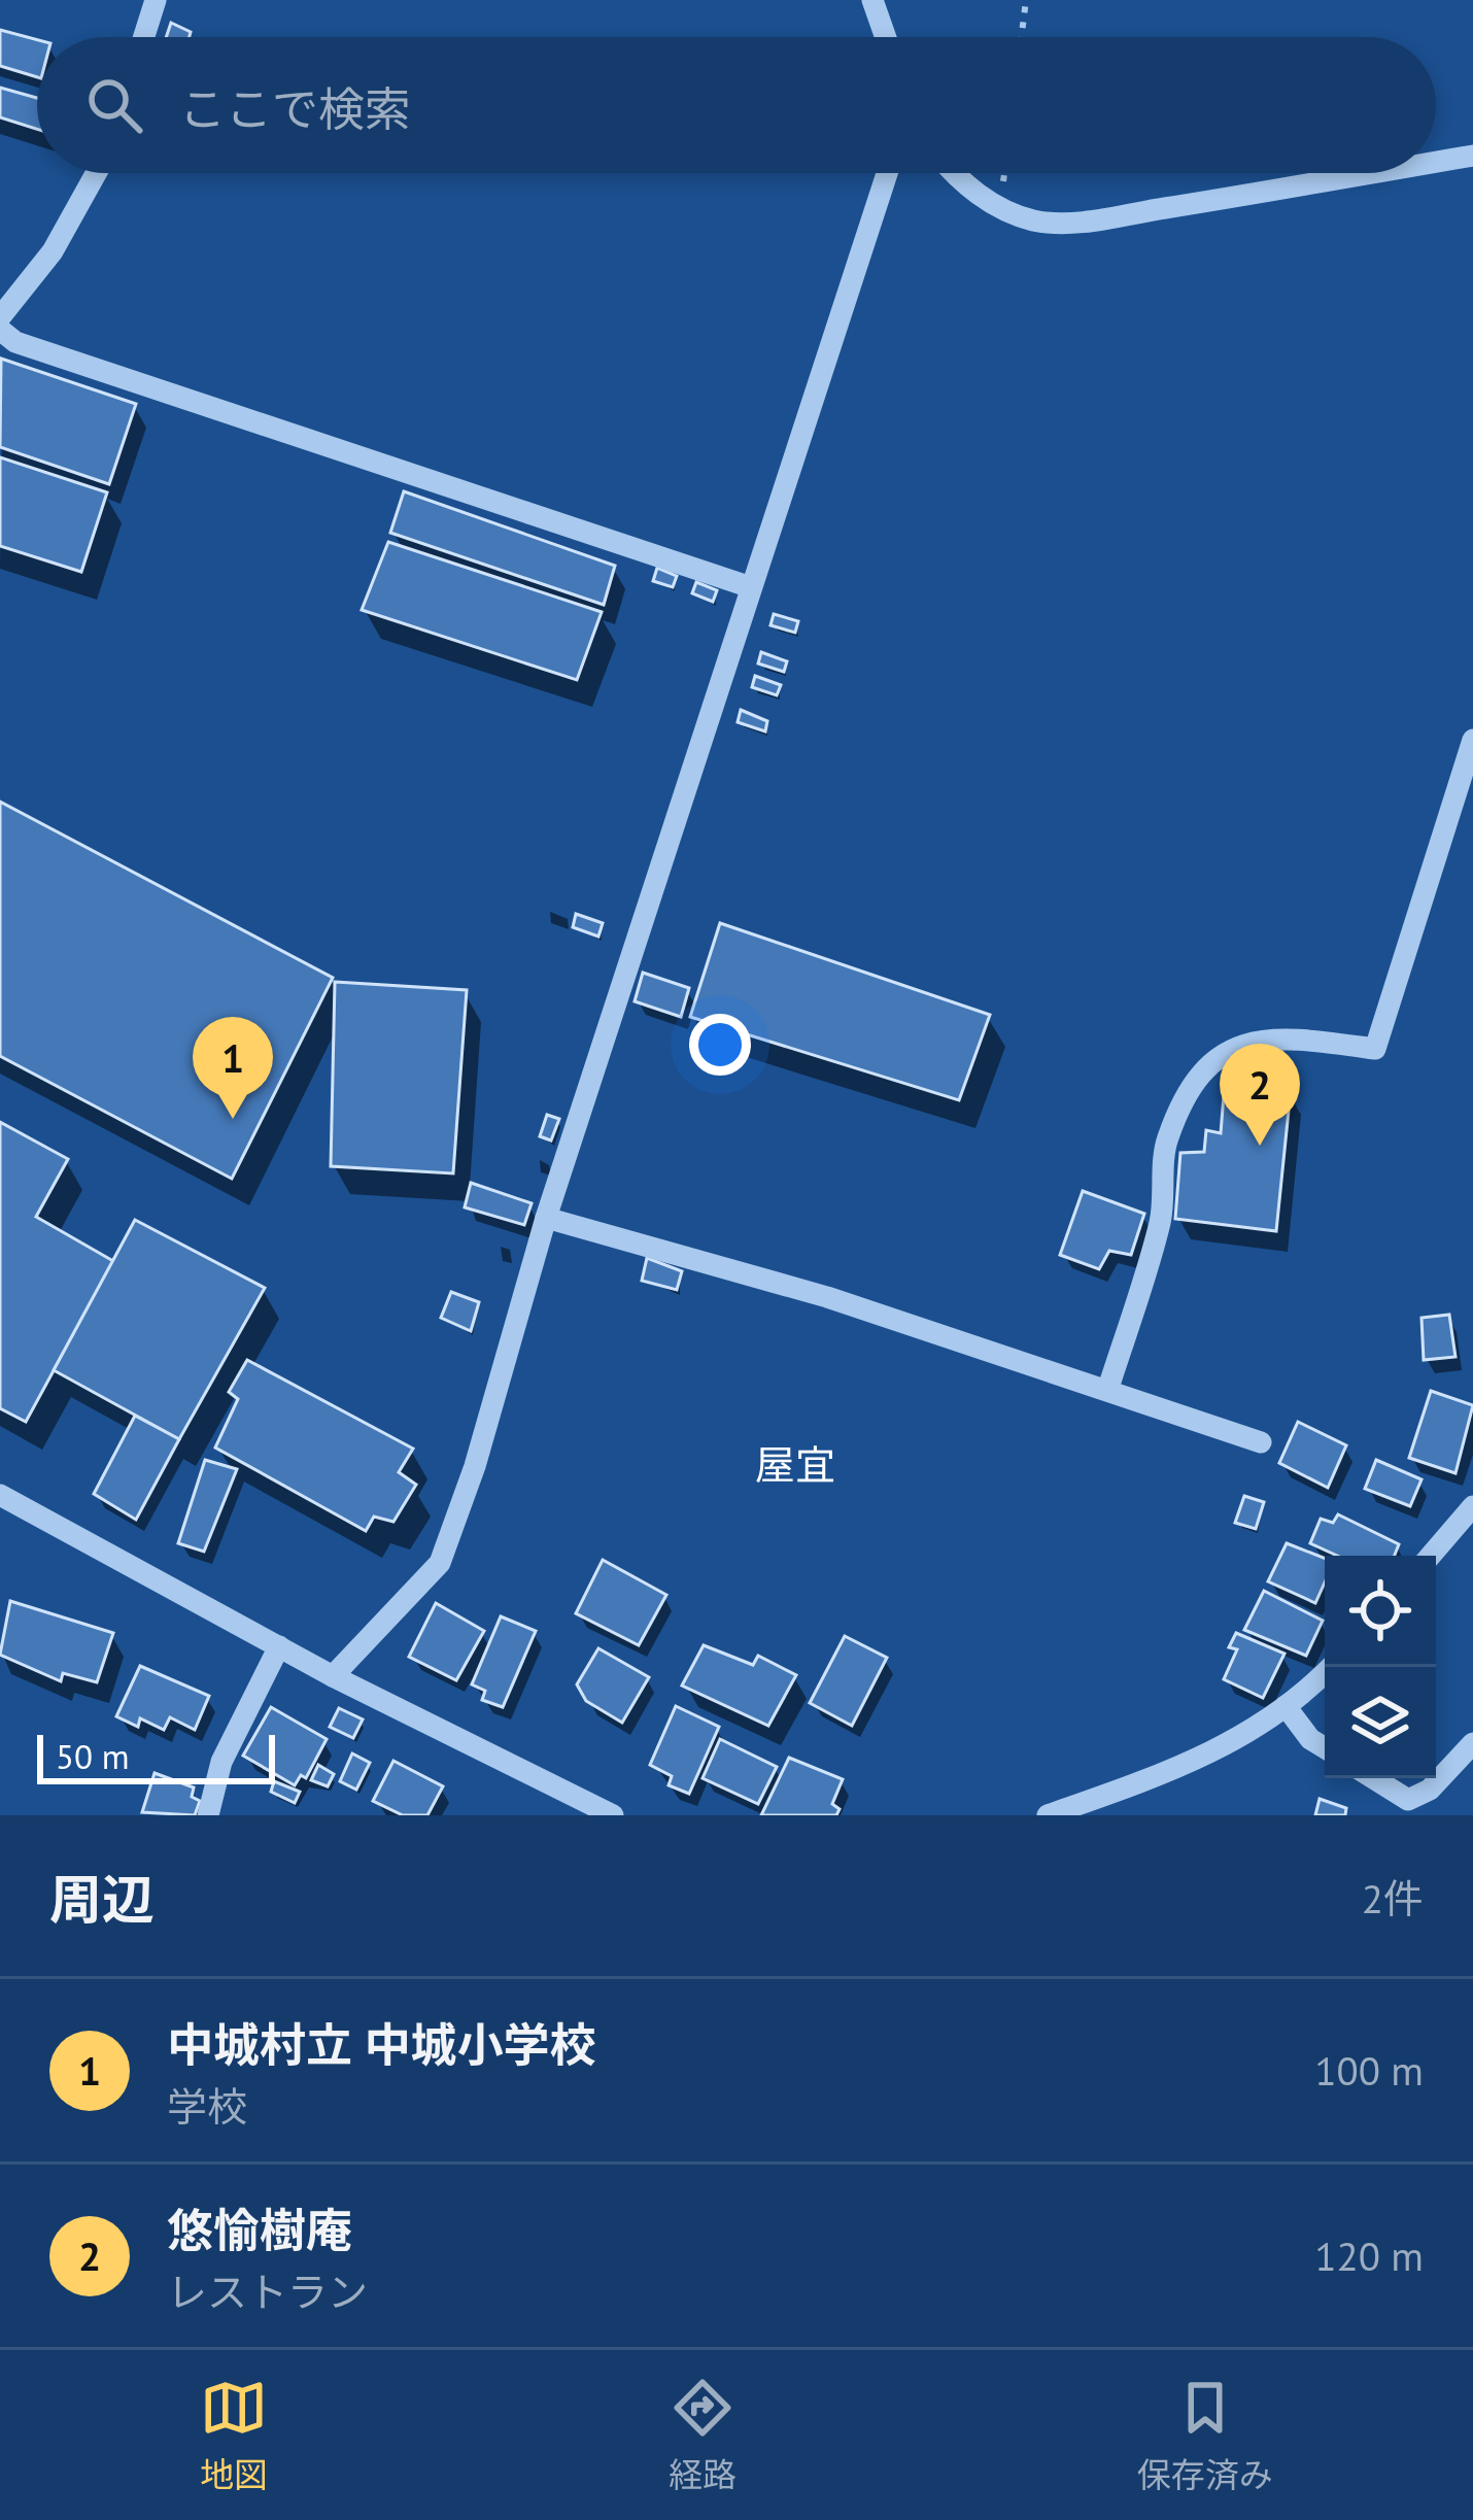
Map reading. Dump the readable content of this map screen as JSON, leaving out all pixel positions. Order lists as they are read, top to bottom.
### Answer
{
  "districts": ["屋宜"],
  "scale_bar": "50 m",
  "page": {
    "search": "ここで検索",
    "pins": ["1", "2"],
    "scale": "50 m",
    "heading": ["周辺", "2件"],
    "list": [
      {
        "mark": "1",
        "name": "中城村立 中城小学校",
        "note": "学校",
        "value": "100 m"
      },
      {
        "mark": "2",
        "name": "悠愉樹庵",
        "note": "レストラン",
        "value": "120 m"
      }
    ],
    "nav": ["地図", "経路", "保存済み"]
  }
}
